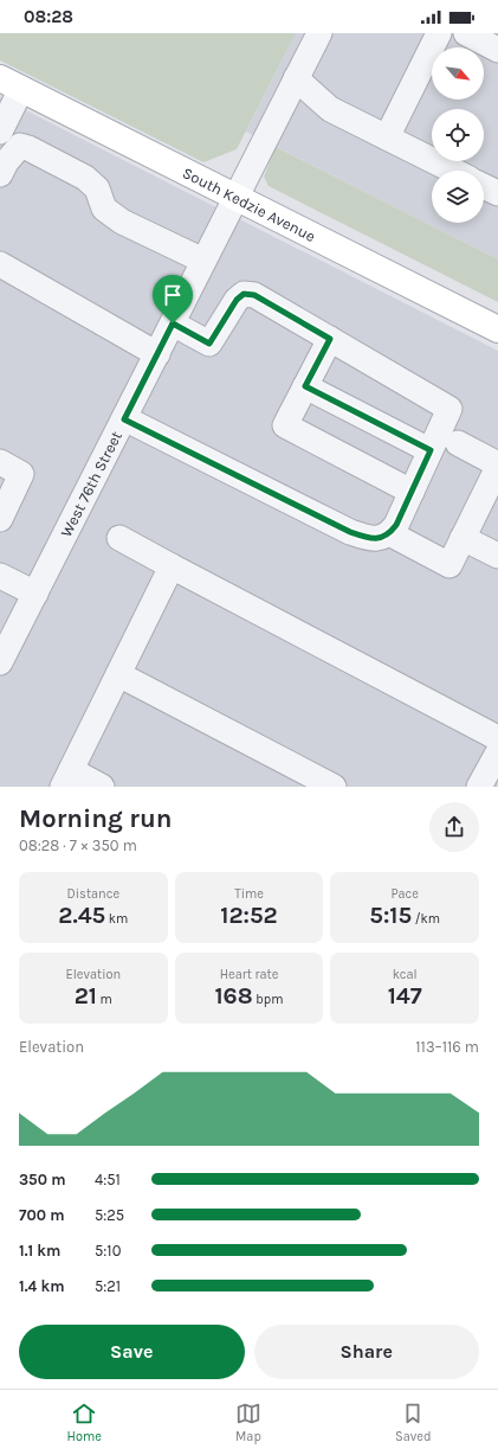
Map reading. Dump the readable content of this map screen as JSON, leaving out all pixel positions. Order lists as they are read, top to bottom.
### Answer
{
  "streets": {
    "main road": ["South Kedzie Avenue"],
    "street": ["West 76th Street"]
  },
  "crossings": [
    ["South Kedzie Avenue", "West 76th Street"]
  ],
  "north": "bottom right",
  "page": {
    "status": "08:28",
    "heading": ["Morning run", "08:28 · 7 × 350 m"],
    "stats": [
      ["Distance", "2.45 km"],
      ["Time", "12:52"],
      ["Pace", "5:15 /km"],
      ["Elevation", "21 m"],
      ["Heart rate", "168 bpm"],
      ["kcal", "147"]
    ],
    "chart": ["Elevation", "113–116 m"],
    "list": [
      {
        "name": "350 m",
        "note": "4:51"
      },
      {
        "name": "700 m",
        "note": "5:25"
      },
      {
        "name": "1.1 km",
        "note": "5:10"
      },
      {
        "name": "1.4 km",
        "note": "5:21"
      }
    ],
    "buttons": ["Save", "Share"],
    "tabs": ["Home", "Map", "Saved"]
  }
}
